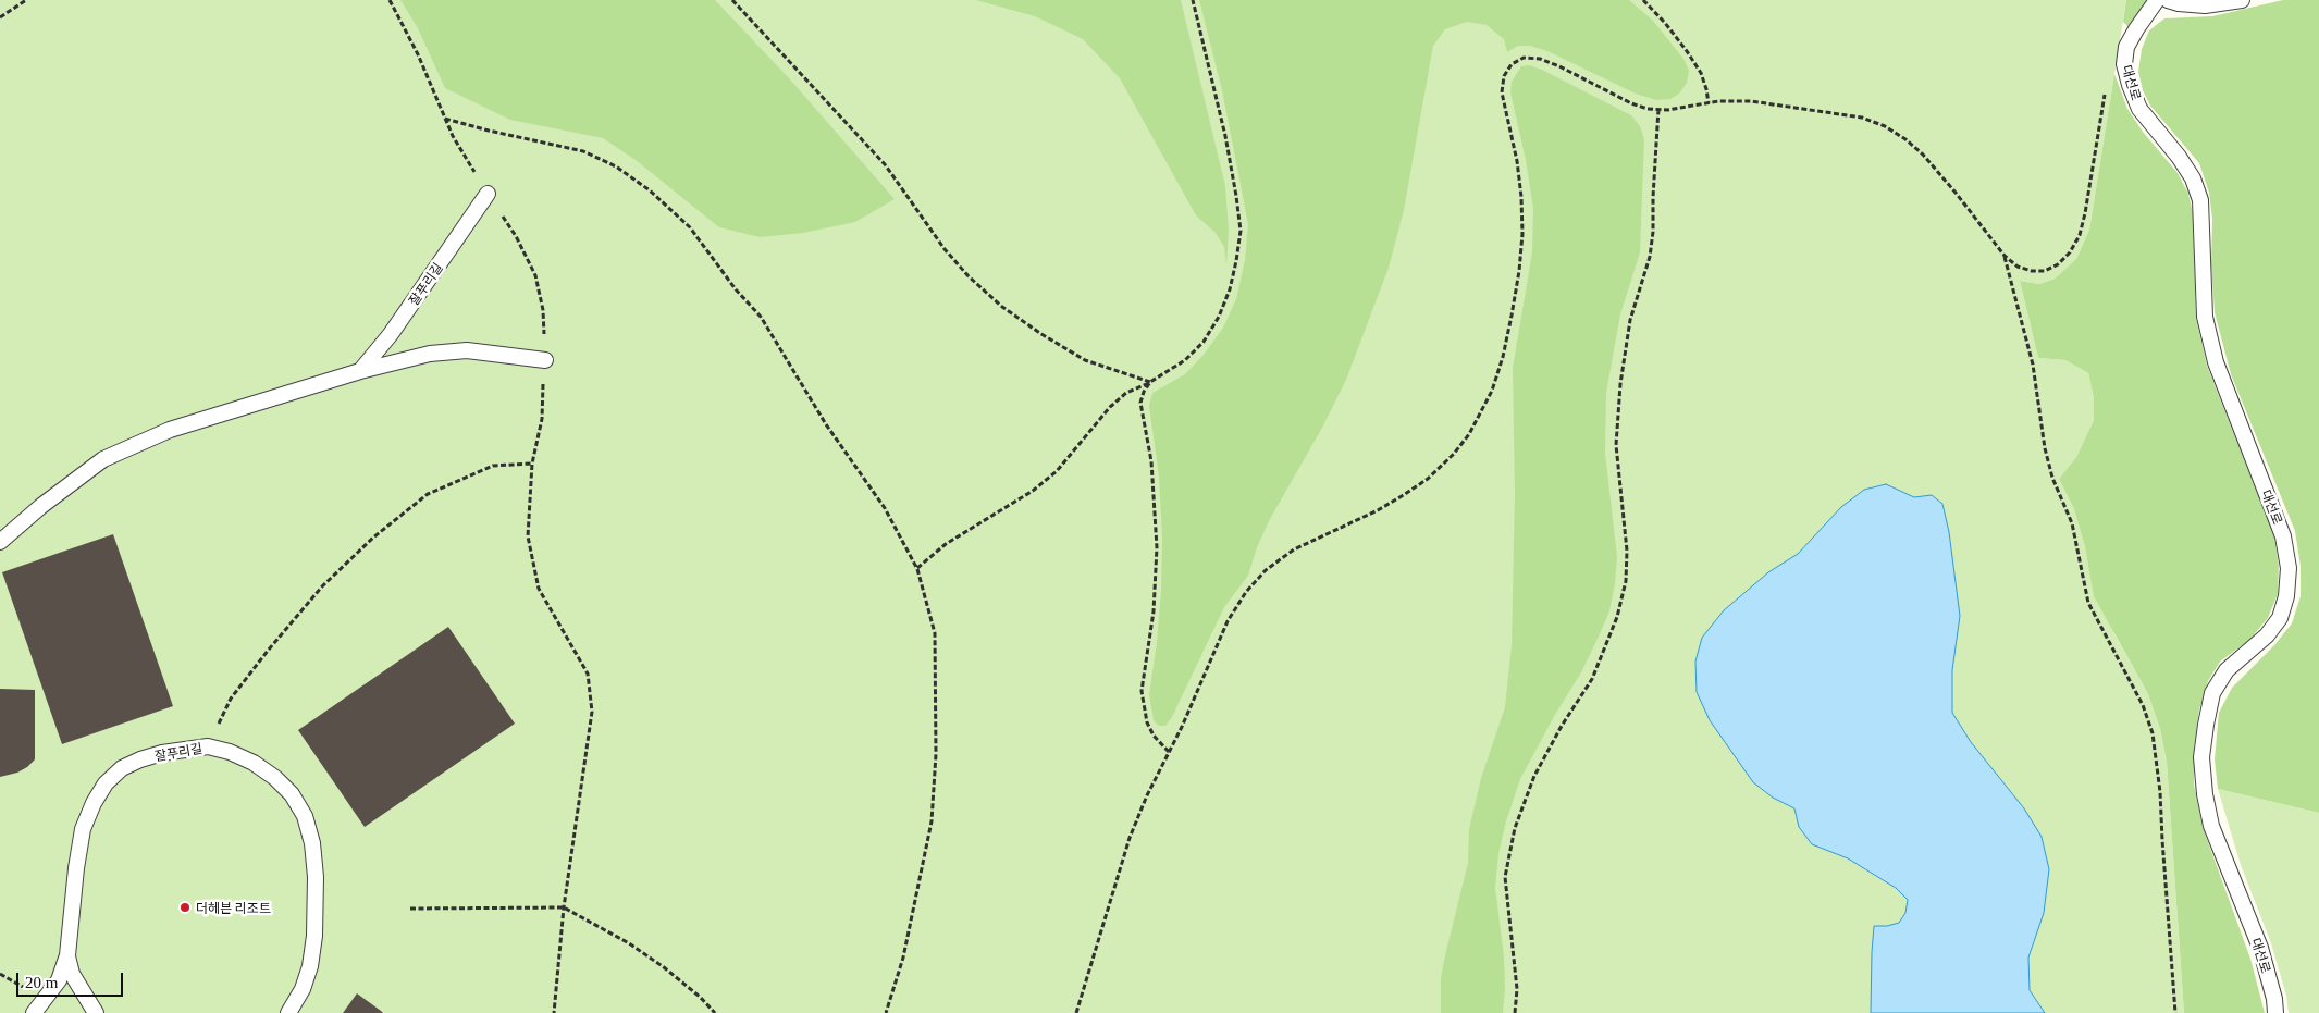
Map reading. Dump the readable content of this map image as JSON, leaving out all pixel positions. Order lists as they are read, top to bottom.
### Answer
{
  "streets": {
    "lane": ["대선로", "잘푸리길"]
  },
  "places": ["더헤븐 리조트"],
  "scale_bar": "20 m"
}
